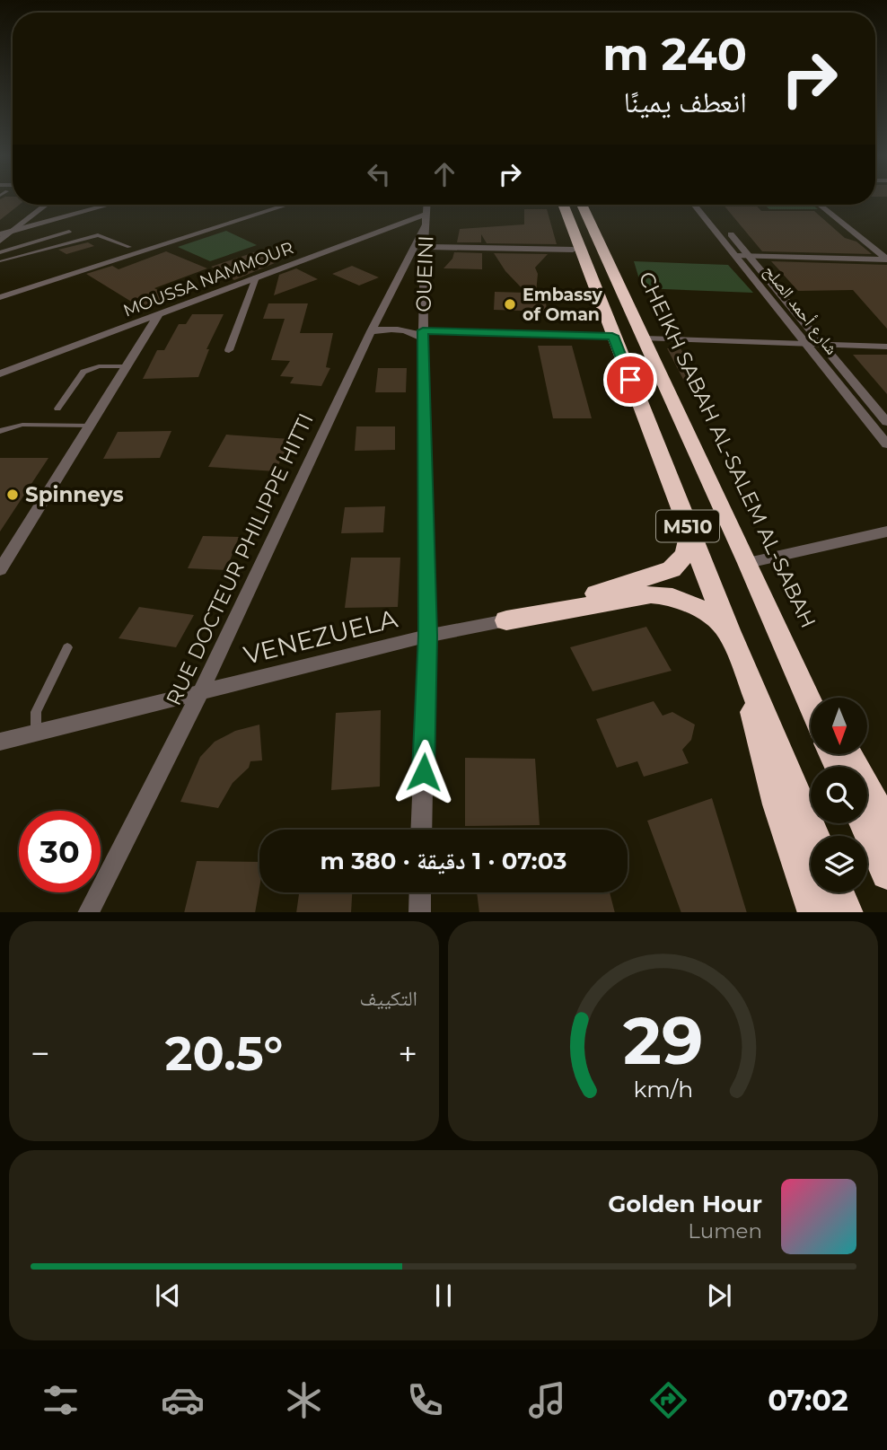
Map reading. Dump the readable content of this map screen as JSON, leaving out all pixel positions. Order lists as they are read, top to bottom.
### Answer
{
  "streets": {
    "highway": ["CHEIKH SABAH AL-SALEM AL-SABAH", "M510"],
    "street": [
      "OUEINI",
      "MOUSSA NAMMOUR",
      "شارع أحمد الصلح",
      "RUE DOCTEUR PHILIPPE HITTI",
      "VENEZUELA"
    ]
  },
  "crossings": [
    ["OUEINI", "MOUSSA NAMMOUR"],
    ["OUEINI", "RUE DOCTEUR PHILIPPE HITTI"],
    ["OUEINI", "VENEZUELA"],
    ["MOUSSA NAMMOUR", "RUE DOCTEUR PHILIPPE HITTI"],
    ["RUE DOCTEUR PHILIPPE HITTI", "VENEZUELA"]
  ],
  "places": ["Embassy of Oman", "Spinneys"],
  "north": "bottom",
  "page": {
    "turn": ["240 m", "انعطف يمينًا"],
    "limit": "30",
    "trip": "07:03 · 1 دقيقة · 380 m",
    "tile": "التكييف",
    "heat": ["−", "20.5°", "+"],
    "song": ["Golden Hour", "Lumen"],
    "tabs": "07:02",
    "gauge": ["29", "km/h"]
  }
}
